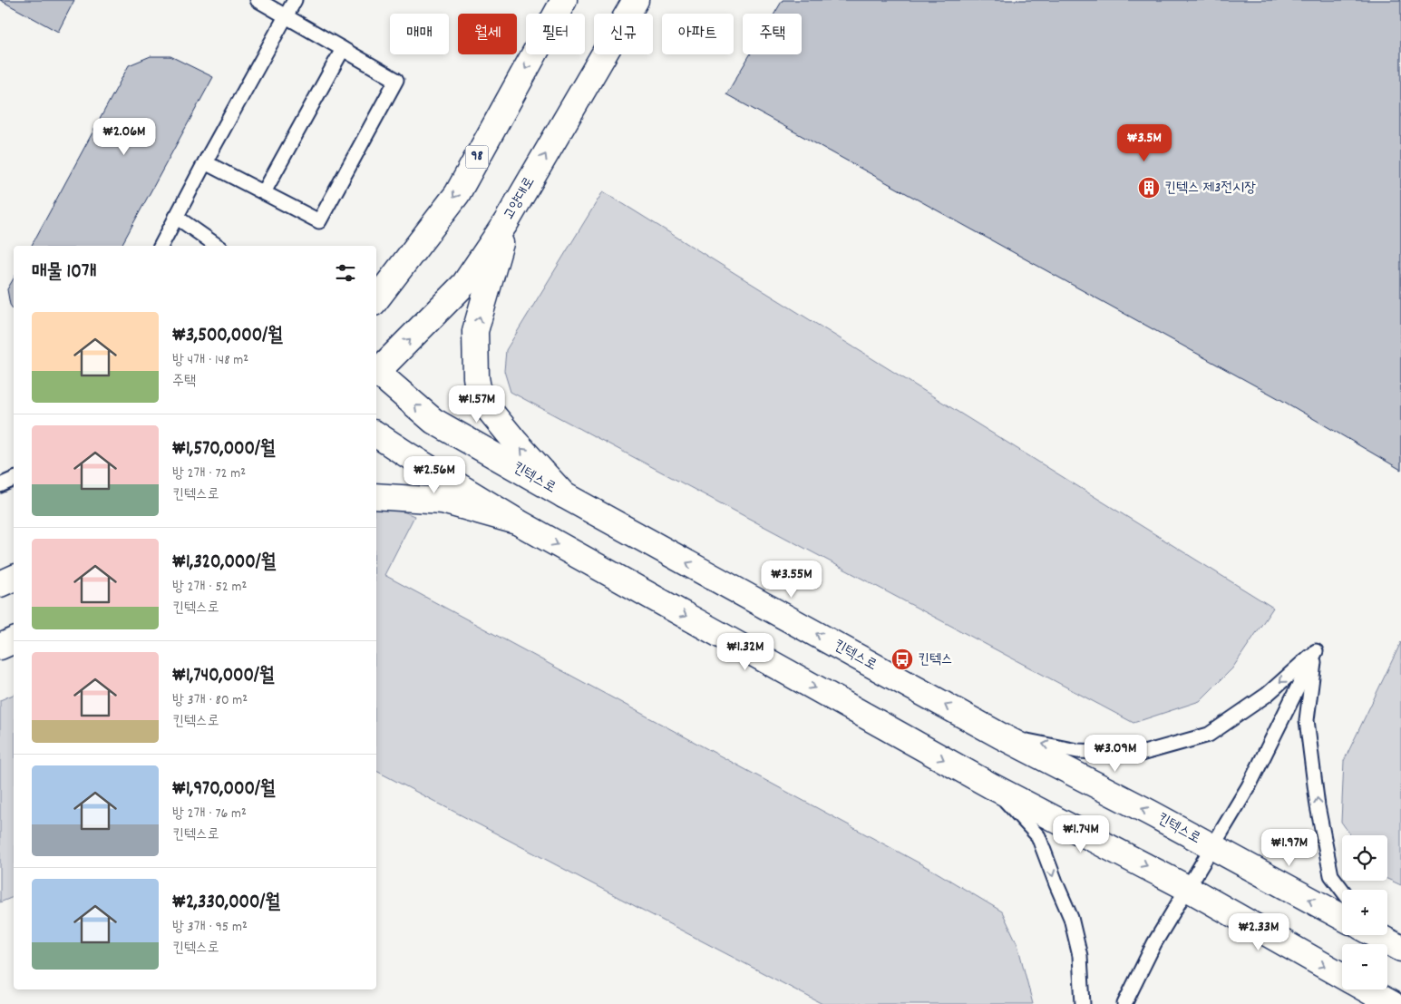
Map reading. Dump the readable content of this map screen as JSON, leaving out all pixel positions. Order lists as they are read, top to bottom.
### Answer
{
  "streets": {
    "main road": ["98", "고양대로", "킨텍스로"]
  },
  "places": {
    "building": ["킨텍스 제3전시장"],
    "bus stop": ["킨텍스"]
  },
  "page": {
    "chip": [
      "매매",
      "월세",
      "필터",
      "신규",
      "아파트",
      "주택"
    ],
    "price": [
      "₩2.06M",
      "₩3.5M",
      "₩1.57M",
      "₩2.56M",
      "₩3.55M",
      "₩1.32M",
      "₩3.09M",
      "₩1.74M",
      "₩1.97M",
      "₩2.33M"
    ],
    "heading": "매물 10개",
    "list": [
      {
        "name": "₩3,500,000/월",
        "note": "방 4개 · 148 m² · 주택"
      },
      {
        "name": "₩1,570,000/월",
        "note": "방 2개 · 72 m² · 킨텍스로"
      },
      {
        "name": "₩1,320,000/월",
        "note": "방 2개 · 52 m² · 킨텍스로"
      },
      {
        "name": "₩1,740,000/월",
        "note": "방 3개 · 80 m² · 킨텍스로"
      },
      {
        "name": "₩1,970,000/월",
        "note": "방 2개 · 76 m² · 킨텍스로"
      },
      {
        "name": "₩2,330,000/월",
        "note": "방 3개 · 95 m² · 킨텍스로"
      }
    ],
    "map_buttons": ["+", "−"]
  }
}
